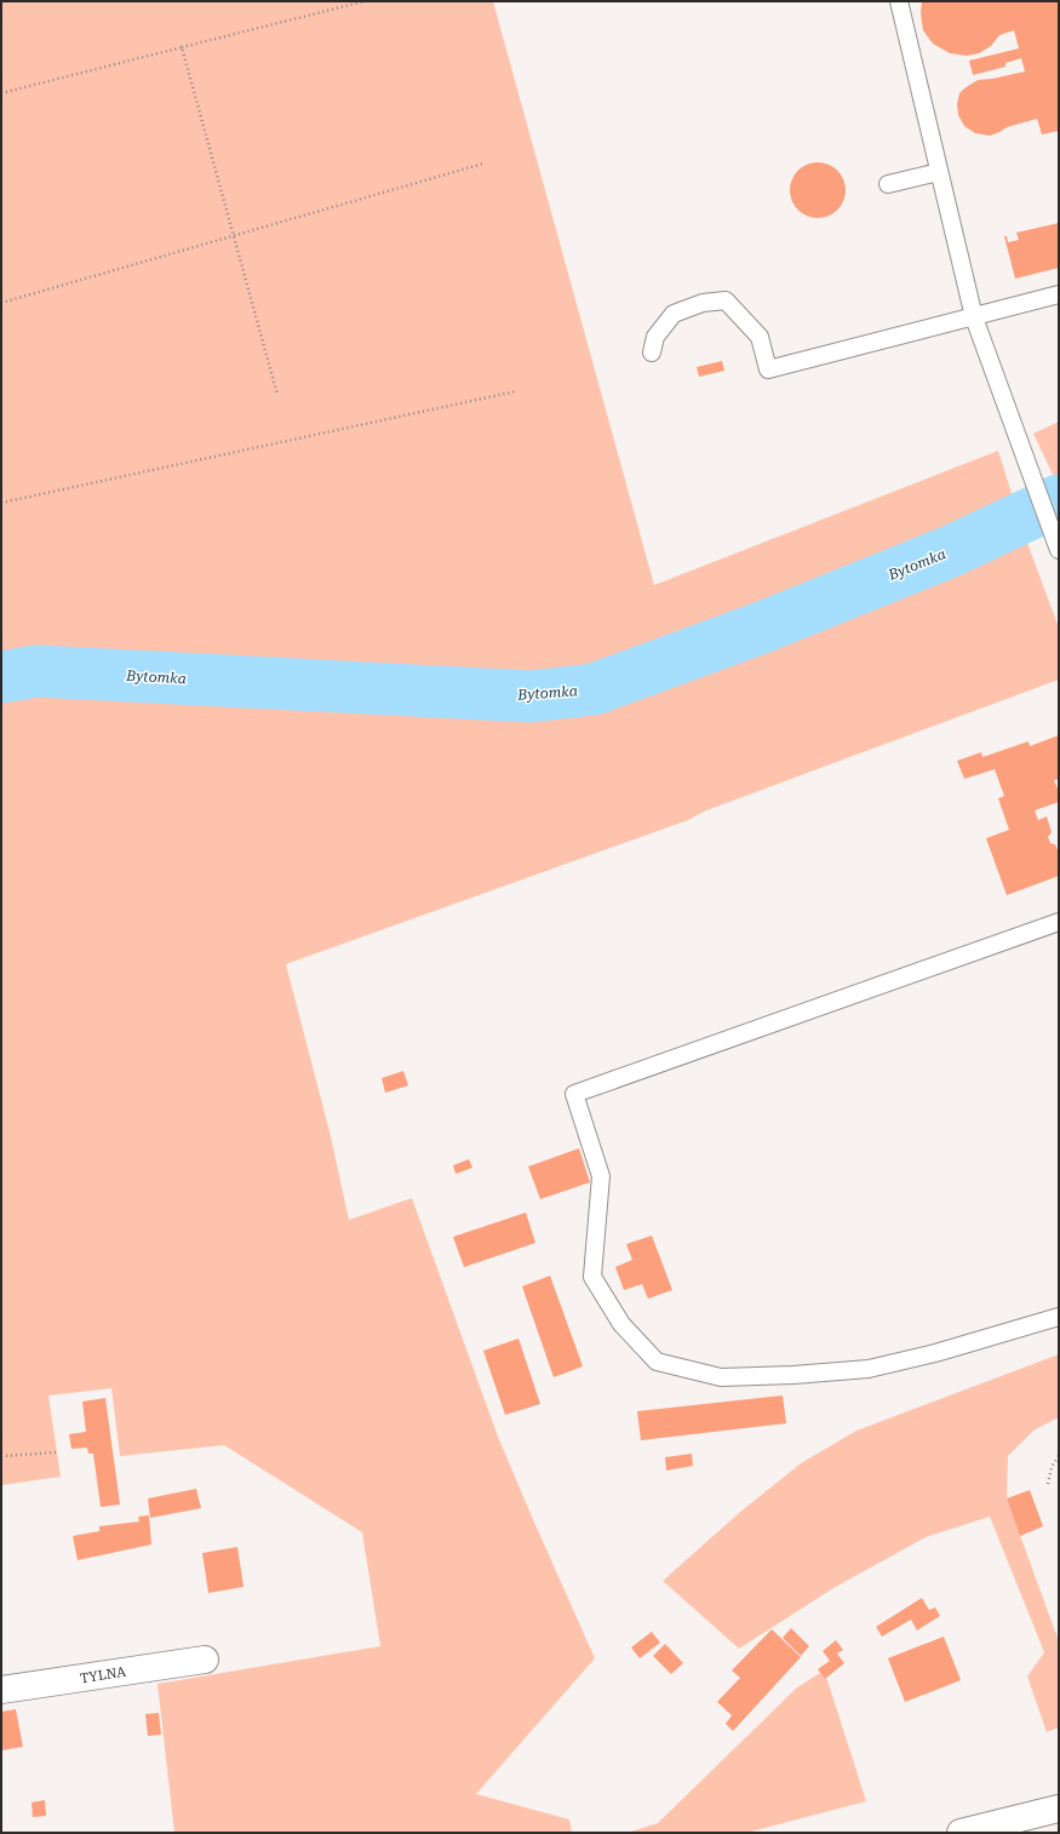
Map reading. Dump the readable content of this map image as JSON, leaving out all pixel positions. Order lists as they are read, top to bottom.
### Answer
{
  "streets": {
    "street": ["TYLNA"]
  },
  "water": ["Bytomka"]
}
